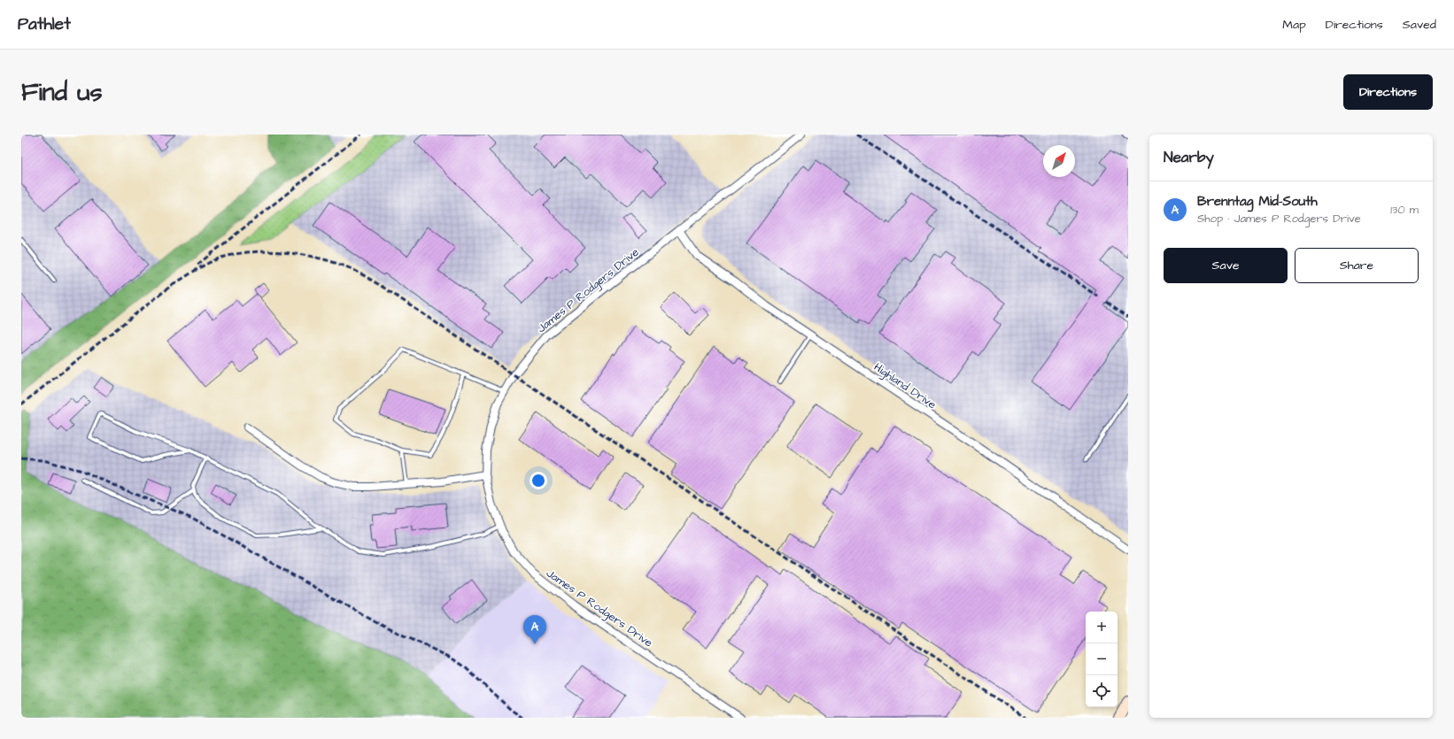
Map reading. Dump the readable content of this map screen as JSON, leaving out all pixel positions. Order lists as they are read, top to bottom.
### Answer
{
  "streets": {
    "street": ["James P Rodgers Drive", "Highland Drive"]
  },
  "crossings": [
    ["James P Rodgers Drive", "Highland Drive"]
  ],
  "north": "top right",
  "page": {
    "header": "Pathlet",
    "nav": ["Map", "Directions", "Saved"],
    "buttons": [
      "Directions",
      ["Save", "Share"]
    ],
    "title": "Find us",
    "heading": "Nearby",
    "list": [
      {
        "mark": "A",
        "name": "Brenntag Mid-South",
        "note": "Shop · James P Rodgers Drive",
        "value": "130 m"
      }
    ],
    "map_buttons": ["+", "−"],
    "pins": "A"
  }
}
